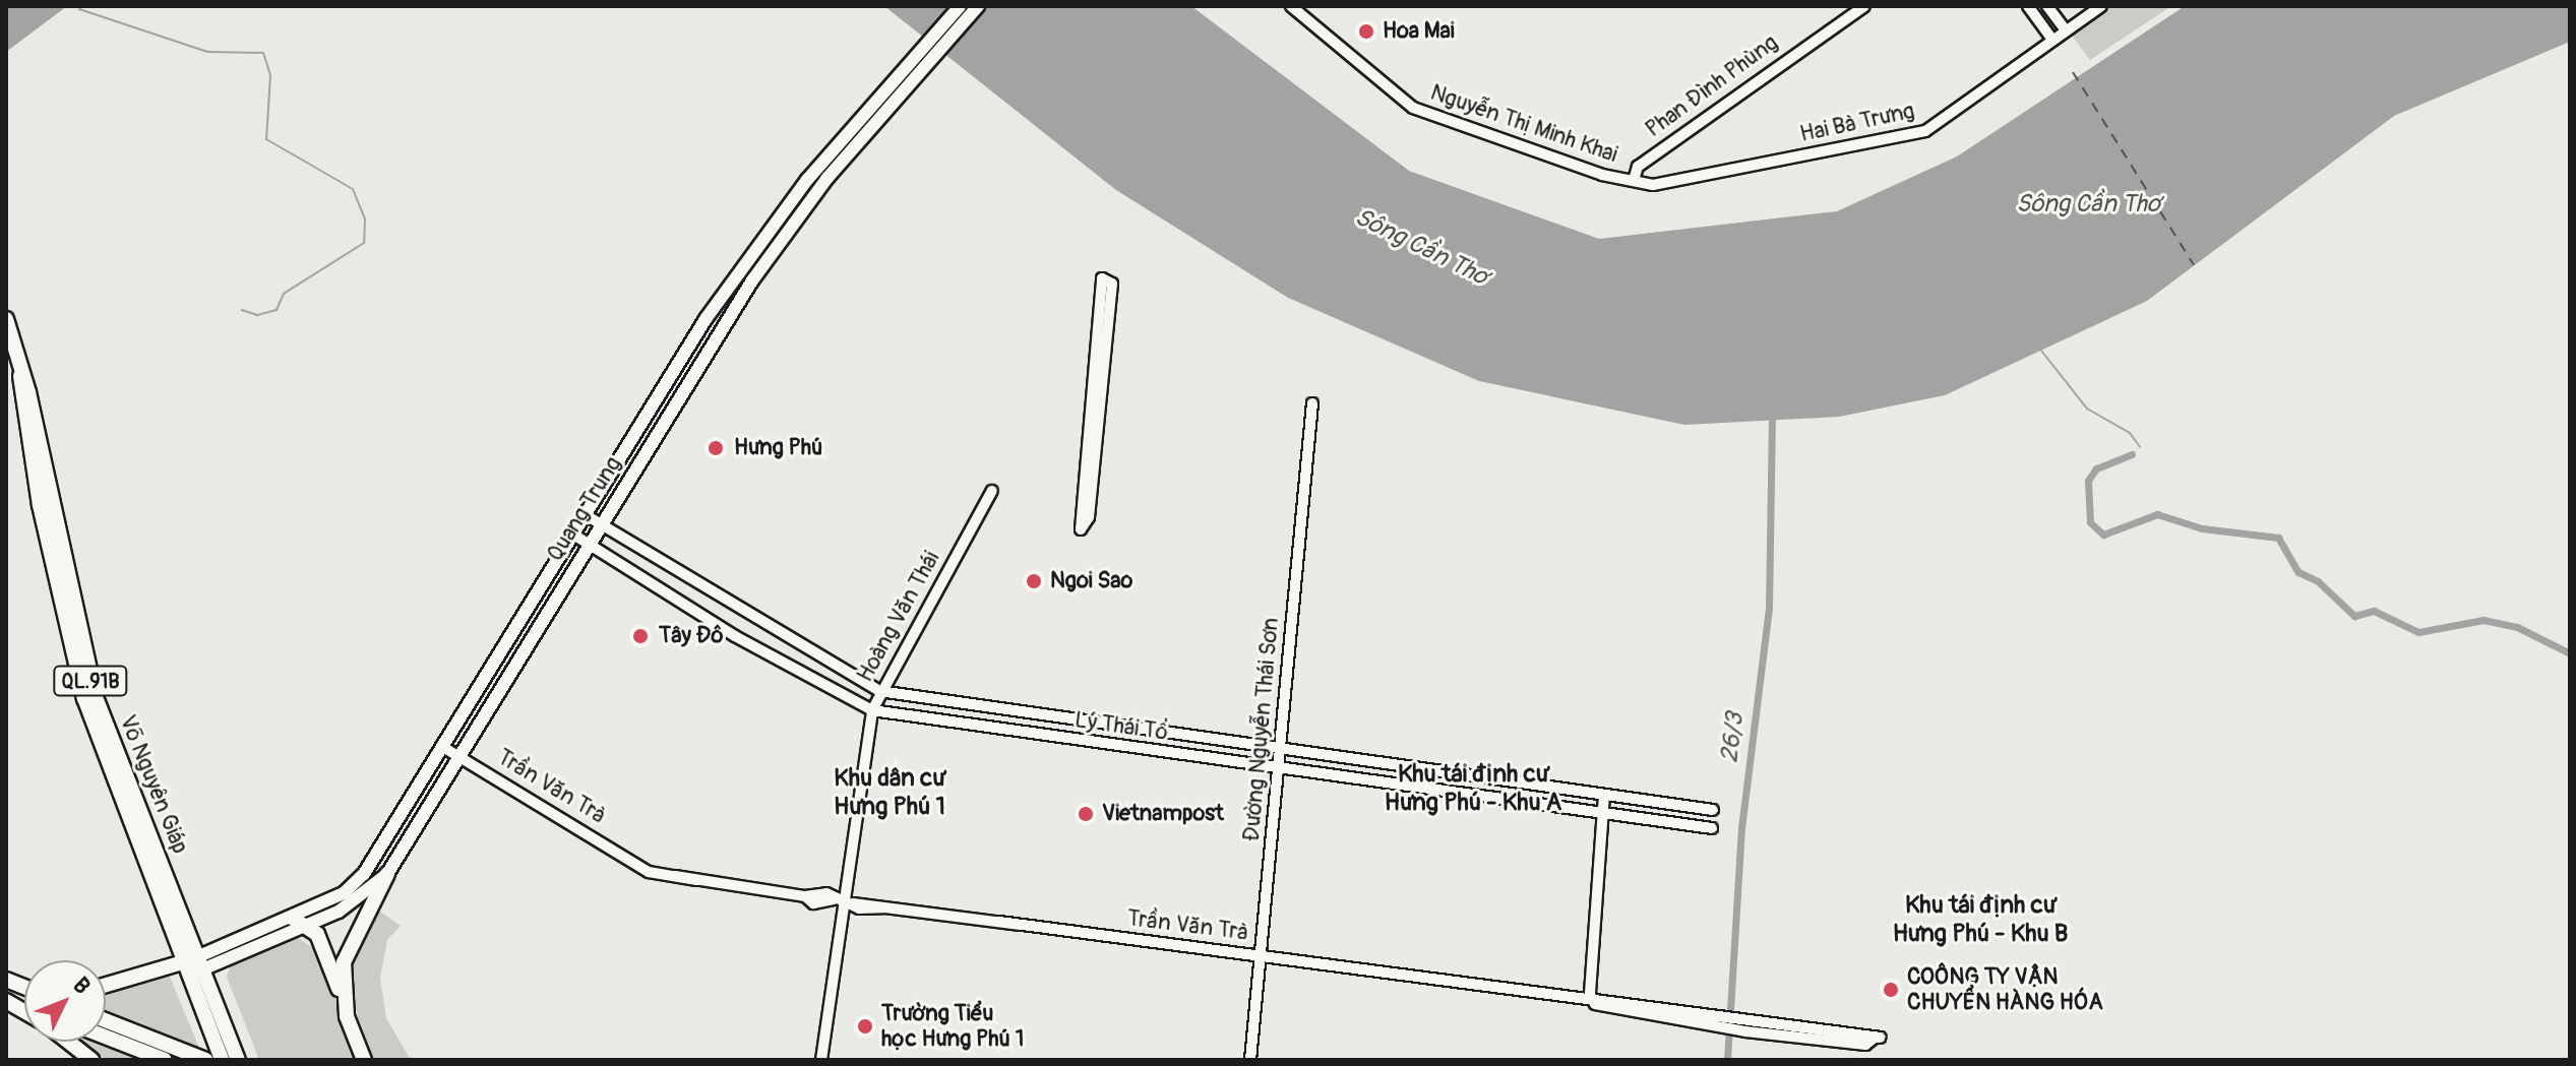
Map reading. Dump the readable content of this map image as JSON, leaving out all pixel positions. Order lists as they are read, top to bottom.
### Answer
{
  "streets": {
    "highway": ["QL.91B", "Võ Nguyên Giáp"],
    "main road": ["Quang Trung"],
    "street": [
      "Phan Đình Phùng",
      "Hai Bà Trưng",
      "Nguyễn Thị Minh Khai",
      "Hoàng Văn Thái",
      "Lý Thái Tổ",
      "Đường Nguyễn Thái Sơn",
      "Trần Văn Trà"
    ]
  },
  "crossings": [
    ["Phan Đình Phùng", "Hai Bà Trưng"],
    ["Phan Đình Phùng", "Nguyễn Thị Minh Khai"],
    ["Hai Bà Trưng", "Nguyễn Thị Minh Khai"],
    ["Quang Trung", "Lý Thái Tổ"],
    ["Quang Trung", "Võ Nguyên Giáp"],
    ["Quang Trung", "Trần Văn Trà"],
    ["Hoàng Văn Thái", "Lý Thái Tổ"],
    ["Hoàng Văn Thái", "Trần Văn Trà"],
    ["Lý Thái Tổ", "Đường Nguyễn Thái Sơn"],
    ["Đường Nguyễn Thái Sơn", "Trần Văn Trà"]
  ],
  "districts": ["Khu tái định cư Hưng Phú - Khu A", "Khu dân cư Hưng Phú 1", "Khu tái định cư Hưng Phú - Khu B"],
  "water": ["Sông Cần Thơ", "26/3"],
  "places": [
    "Hoa Mai",
    "Hưng Phú",
    "Ngoi Sao",
    "Tây Đô",
    "Vietnampost",
    "COÔNG TY VẬN CHUYỂN HÀNG HÓA",
    "Trường Tiểu học Hưng Phú 1"
  ],
  "north": "top right"
}
